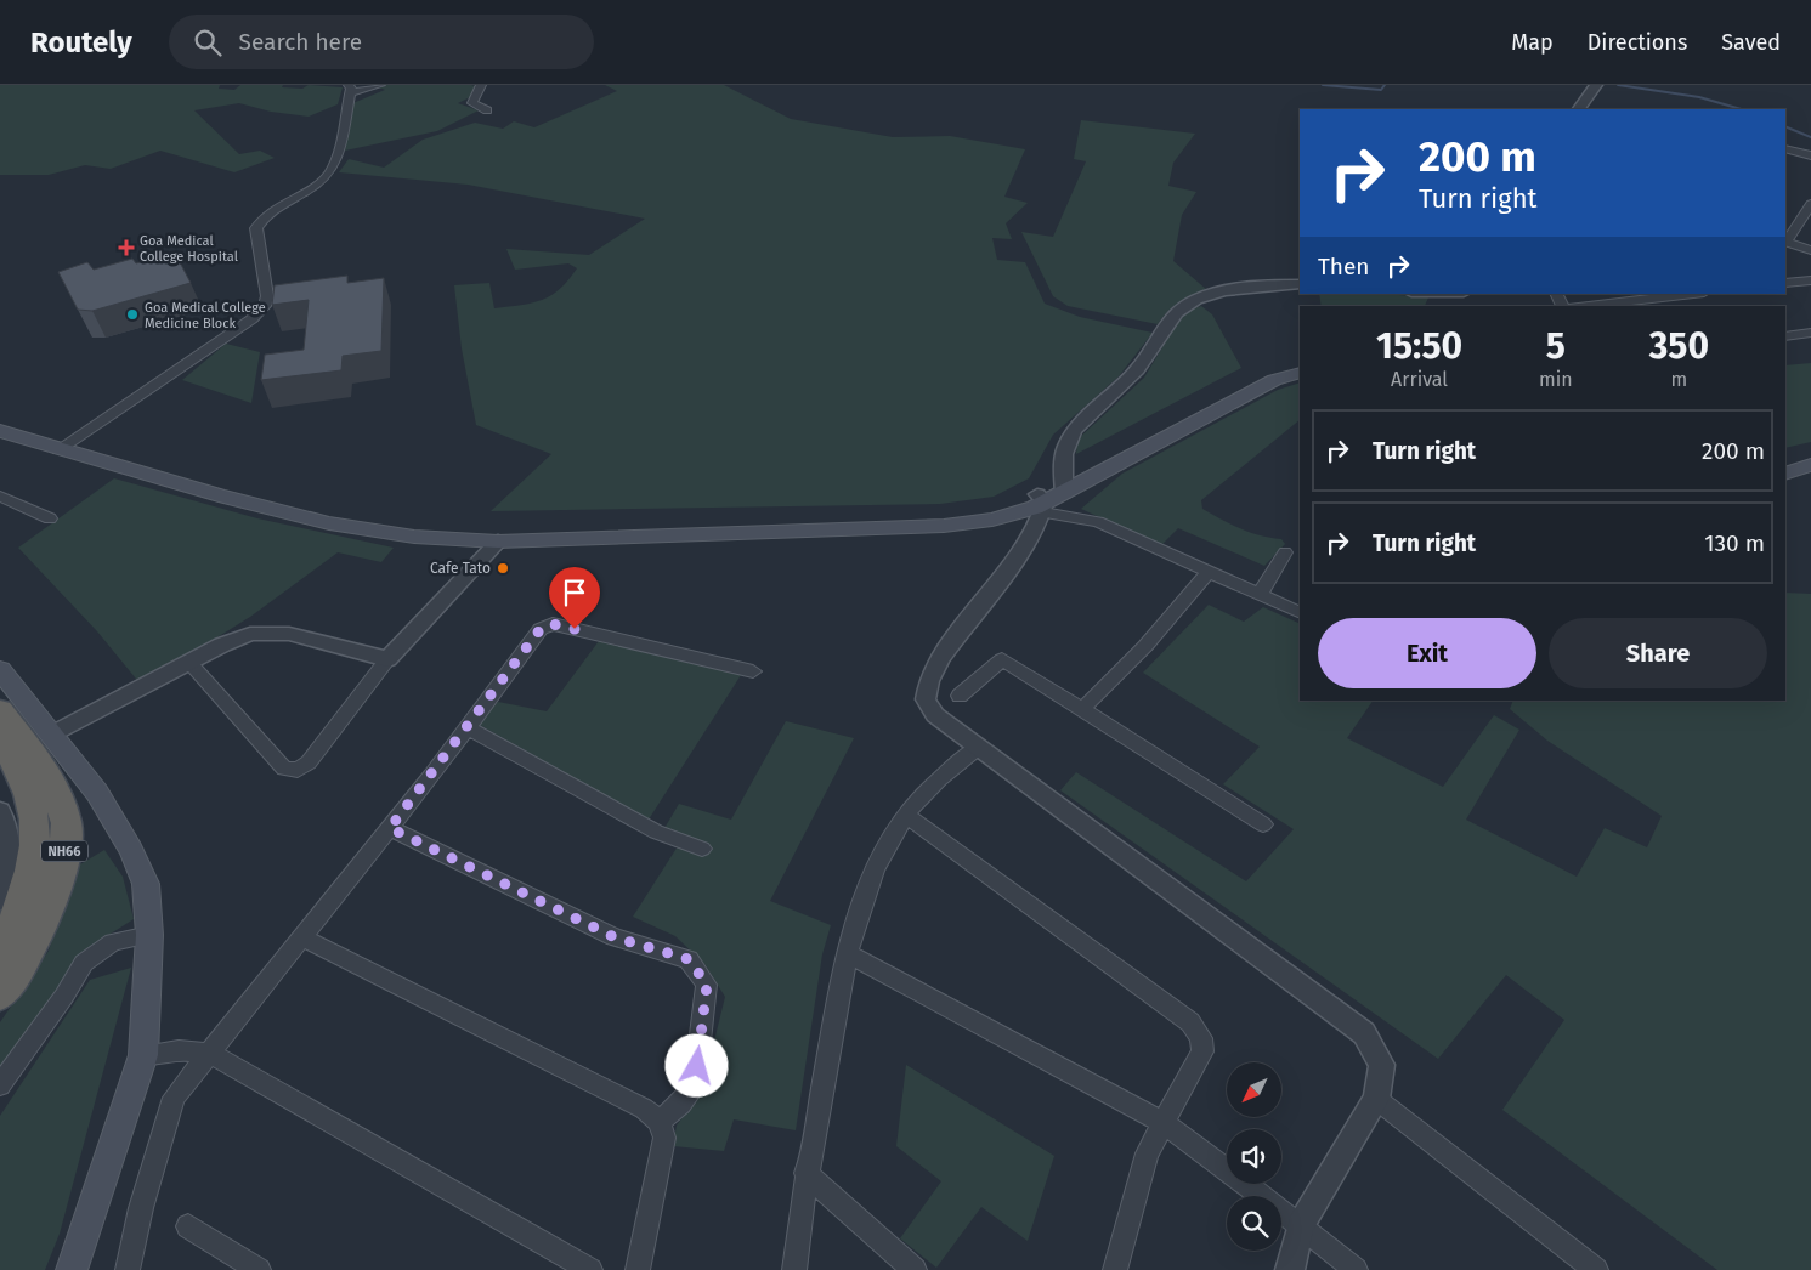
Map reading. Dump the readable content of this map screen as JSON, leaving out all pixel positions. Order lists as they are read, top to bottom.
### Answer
{
  "streets": {
    "highway": ["NH66"]
  },
  "places": {
    "health": ["Goa Medical College Hospital"],
    "other": ["Goa Medical College Medicine Block", "Cafe Tato"]
  },
  "north": "bottom left",
  "page": {
    "header": "Routely",
    "search": "Search here",
    "nav": ["Map", "Directions", "Saved"],
    "turn": ["200 m", "Turn right"],
    "then": "Then",
    "eta": [
      "15:50",
      "Arrival",
      "5",
      "min",
      "350",
      "m"
    ],
    "list": [
      {
        "name": "Turn right",
        "value": "200 m"
      },
      {
        "name": "Turn right",
        "value": "130 m"
      }
    ],
    "buttons": ["Exit", "Share"]
  }
}
